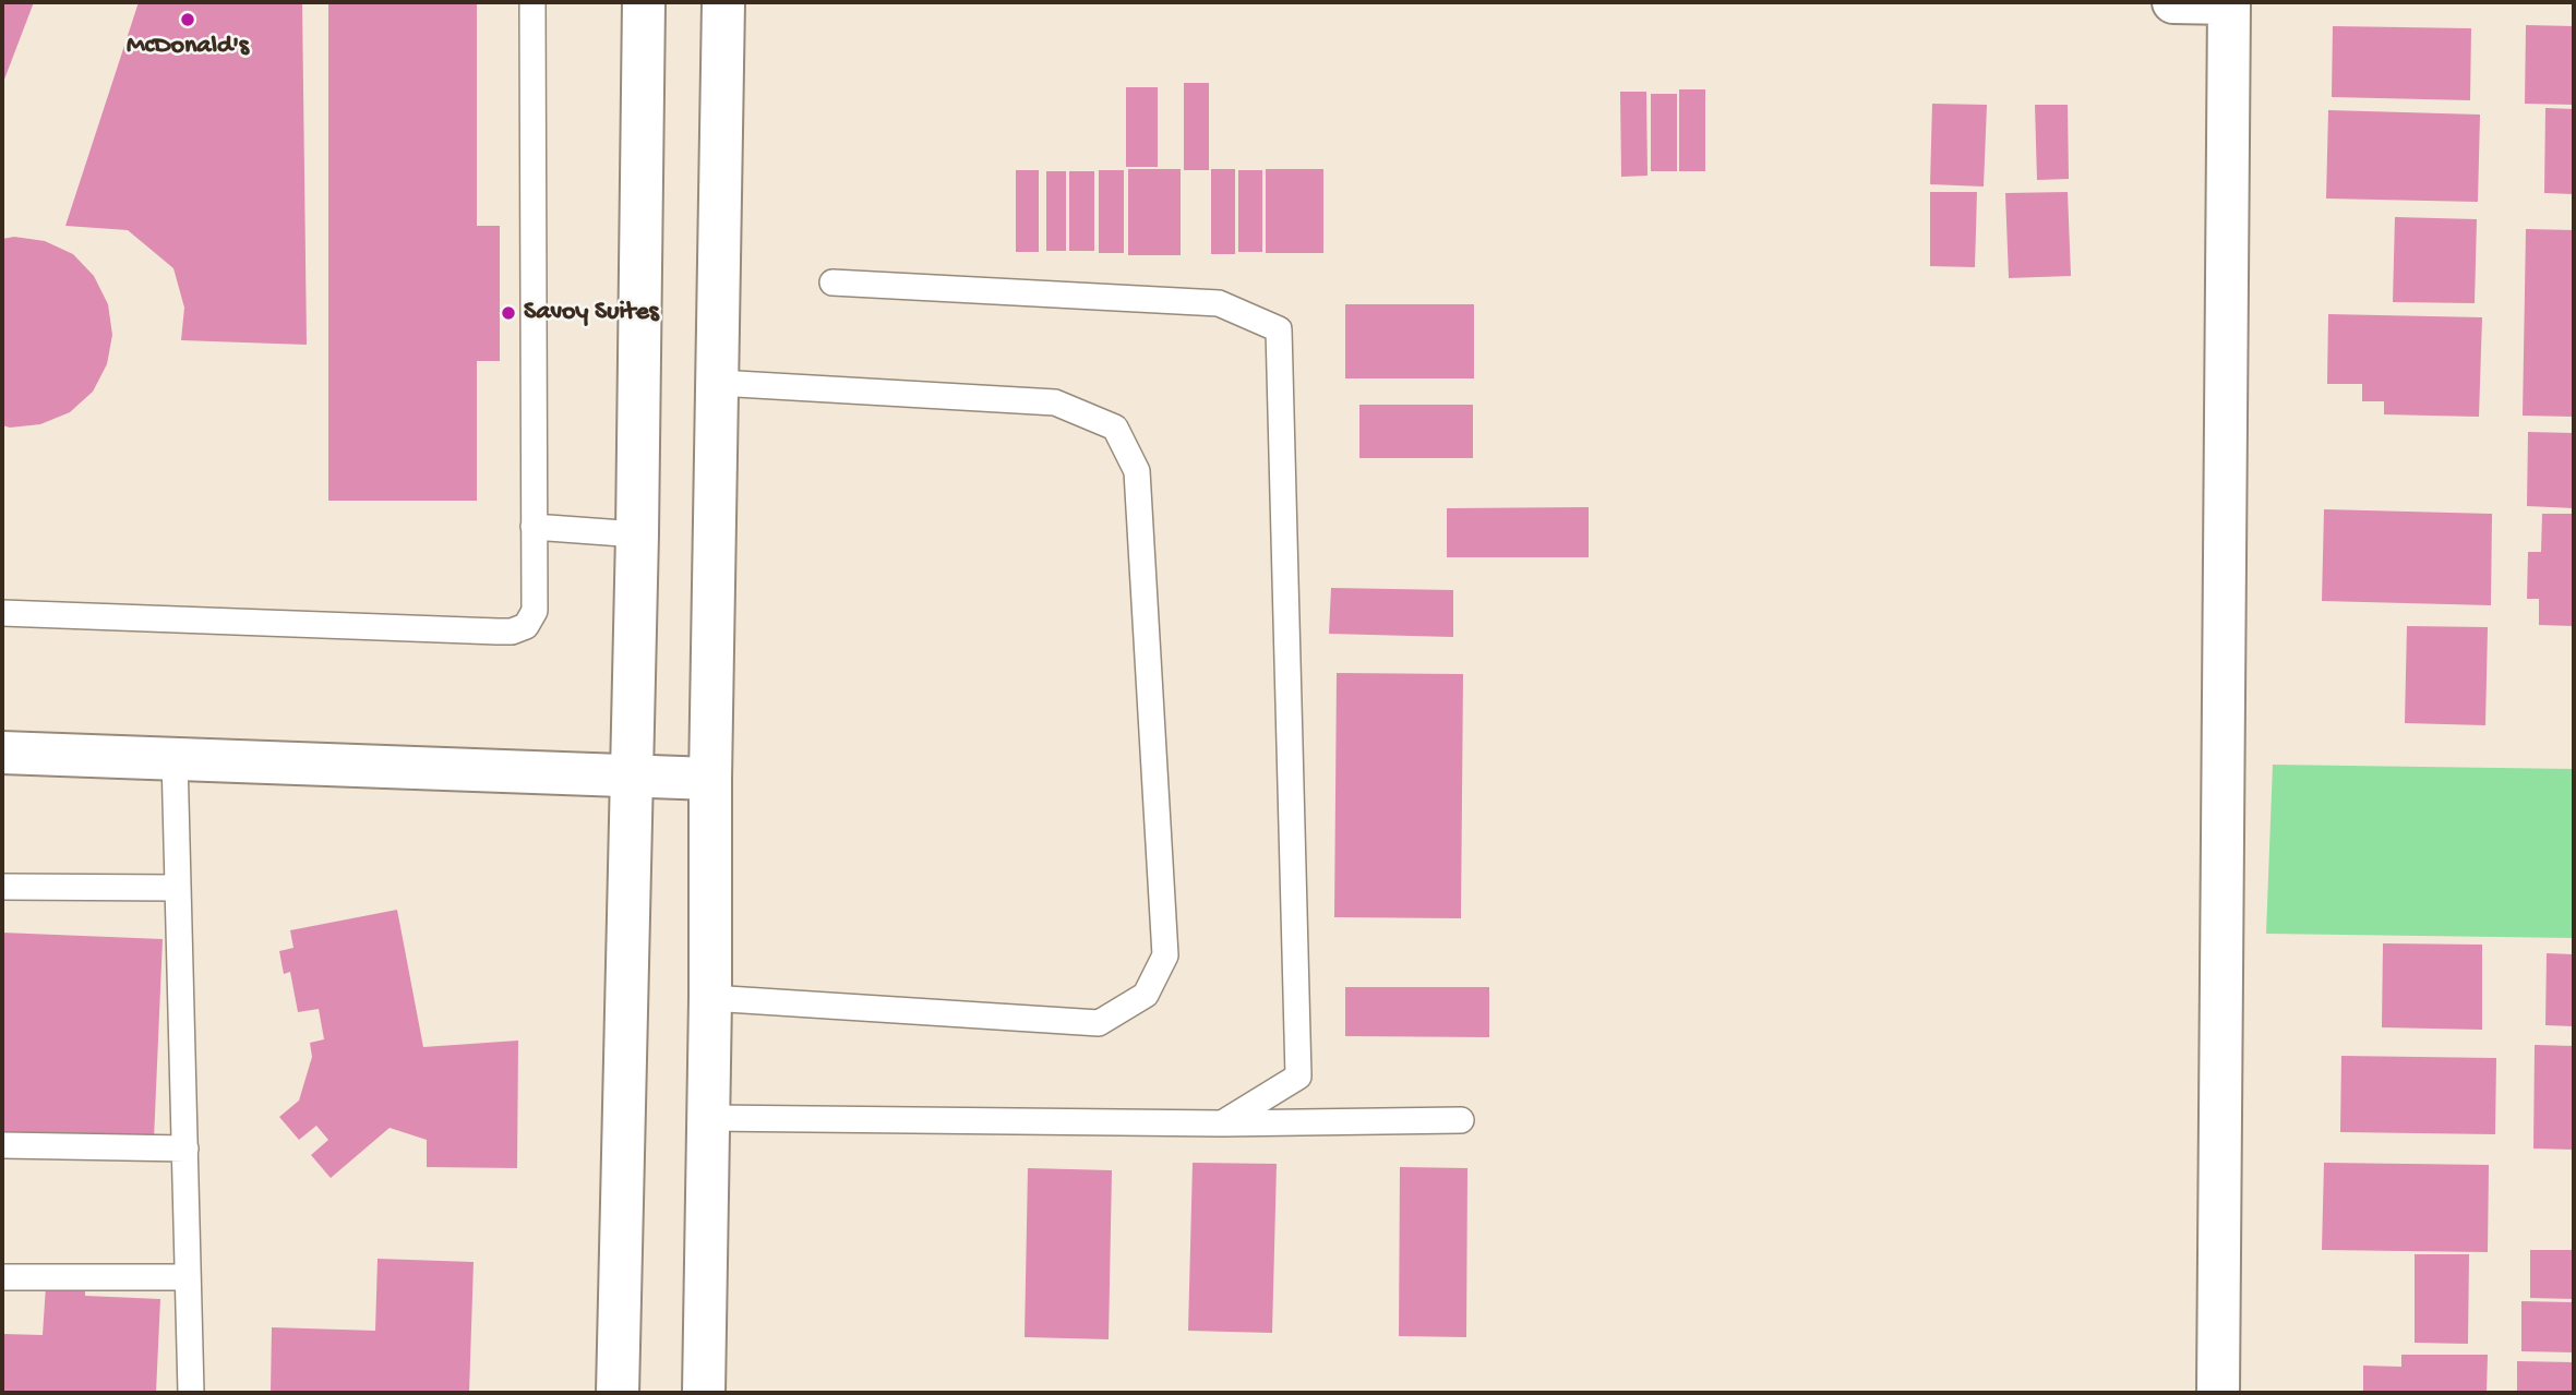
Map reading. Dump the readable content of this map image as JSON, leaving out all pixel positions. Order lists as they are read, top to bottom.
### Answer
{
  "places": ["McDonald's", "Savoy Suites"]
}
